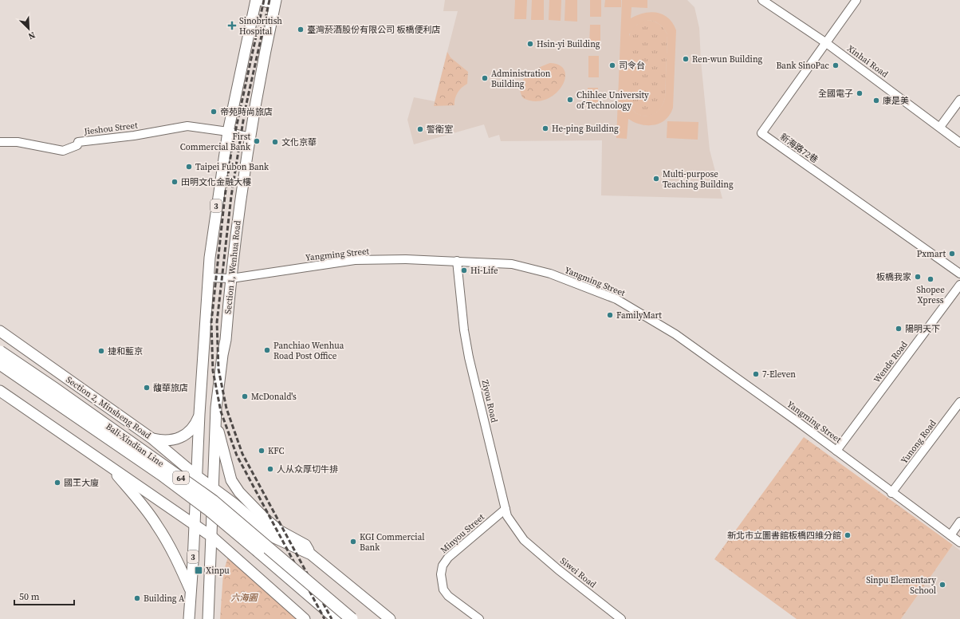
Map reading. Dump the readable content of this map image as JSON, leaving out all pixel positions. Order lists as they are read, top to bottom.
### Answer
{
  "streets": {
    "highway": ["Bali-Xindian Line", "64"],
    "main road": ["3", "Section 1, Wenhua Road", "Section 2, Minsheng Road"],
    "street": [
      "Xinhai Road",
      "Jieshou Street",
      "新海路72巷",
      "Yangming Street",
      "Wende Road",
      "Ziyou Road",
      "Yunong Road",
      "Minyou Street",
      "Siwei Road"
    ]
  },
  "crossings": [
    ["Xinhai Road", "新海路72巷"],
    ["Jieshou Street", "3"],
    ["Jieshou Street", "Section 1, Wenhua Road"],
    ["3", "Yangming Street"],
    ["3", "Section 1, Wenhua Road"],
    ["3", "Section 2, Minsheng Road"],
    ["Yangming Street", "Section 1, Wenhua Road"],
    ["Yangming Street", "Wende Road"],
    ["Yangming Street", "Ziyou Road"],
    ["Yangming Street", "Yunong Road"],
    ["Section 1, Wenhua Road", "Section 2, Minsheng Road"],
    ["Ziyou Road", "Minyou Street"],
    ["Ziyou Road", "Siwei Road"]
  ],
  "parks": ["六海園"],
  "places": {
    "health": ["Sinobritish Hospital"],
    "other": [
      "臺灣菸酒股份有限公司 板橋便利店",
      "Hsin-yi Building",
      "Ren-wun Building",
      "司令台",
      "Bank SinoPac",
      "Administration Building",
      "全國電子",
      "Chihlee University of Technology",
      "康是美",
      "帝苑時尚旅店",
      "He-ping Building",
      "警衛室",
      "First Commercial Bank",
      "文化京華",
      "Taipei Fubon Bank",
      "Multi-purpose Teaching Building",
      "田明文化金融大樓",
      "Pxmart",
      "Hi-Life",
      "板橋我家",
      "Shopee Xpress",
      "FamilyMart",
      "陽明天下",
      "Panchiao Wenhua Road Post Office",
      "捷和藍京",
      "7-Eleven",
      "馥華旅店",
      "McDonald's",
      "KFC",
      "人从众厚切牛排",
      "國王大廈",
      "新北市立圖書館板橋四維分館",
      "KGI Commercial Bank",
      "Sinpu Elementary School",
      "Building A"
    ],
    "transit": ["Xinpu"]
  },
  "scale_bar": "50 m",
  "north": "bottom right"
}
